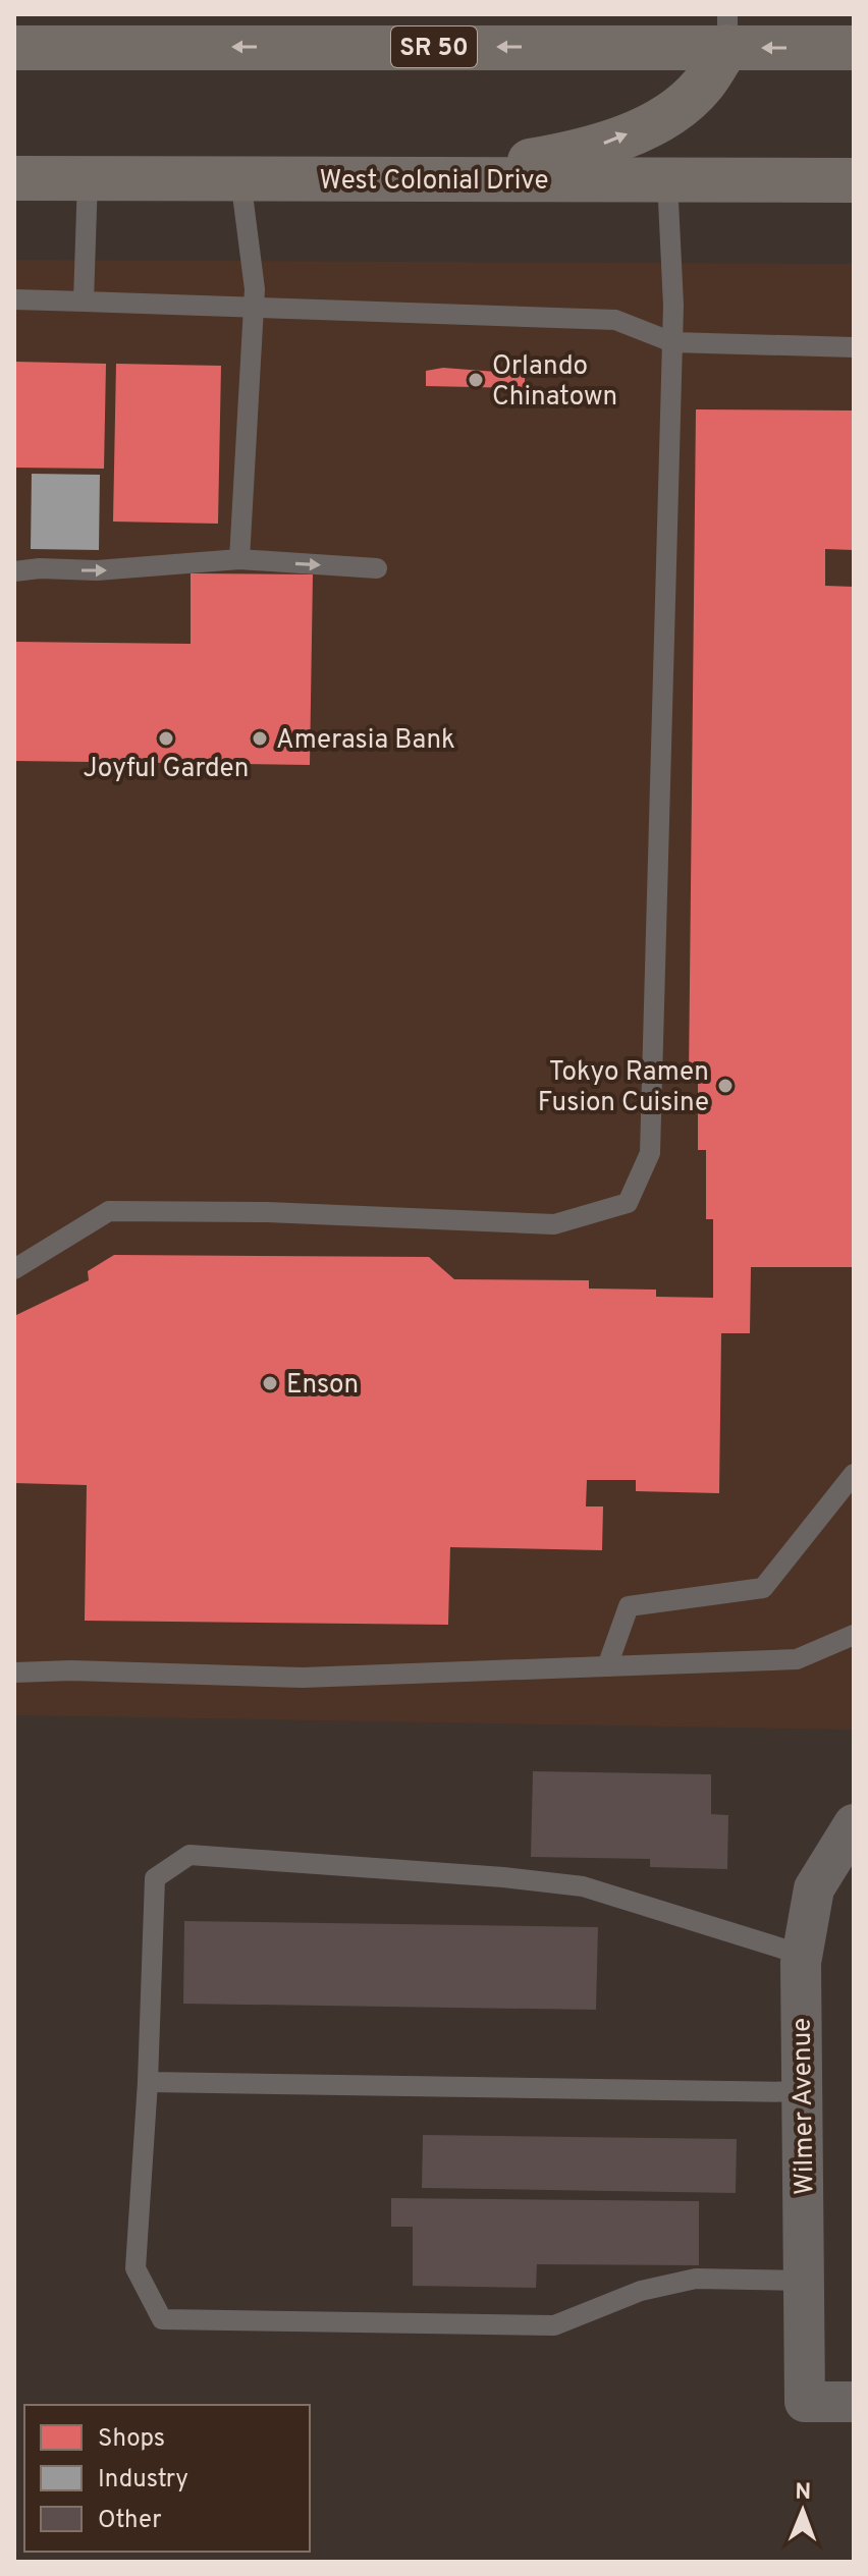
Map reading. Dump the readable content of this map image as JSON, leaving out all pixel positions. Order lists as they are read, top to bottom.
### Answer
{
  "streets": {
    "highway": ["SR 50", "West Colonial Drive"],
    "street": ["Wilmer Avenue"]
  },
  "places": [
    "Orlando Chinatown",
    "Joyful Garden",
    "Amerasia Bank",
    "Tokyo Ramen Fusion Cuisine",
    "Enson"
  ],
  "legend": ["Shops", "Industry", "Other"],
  "north": "top"
}
